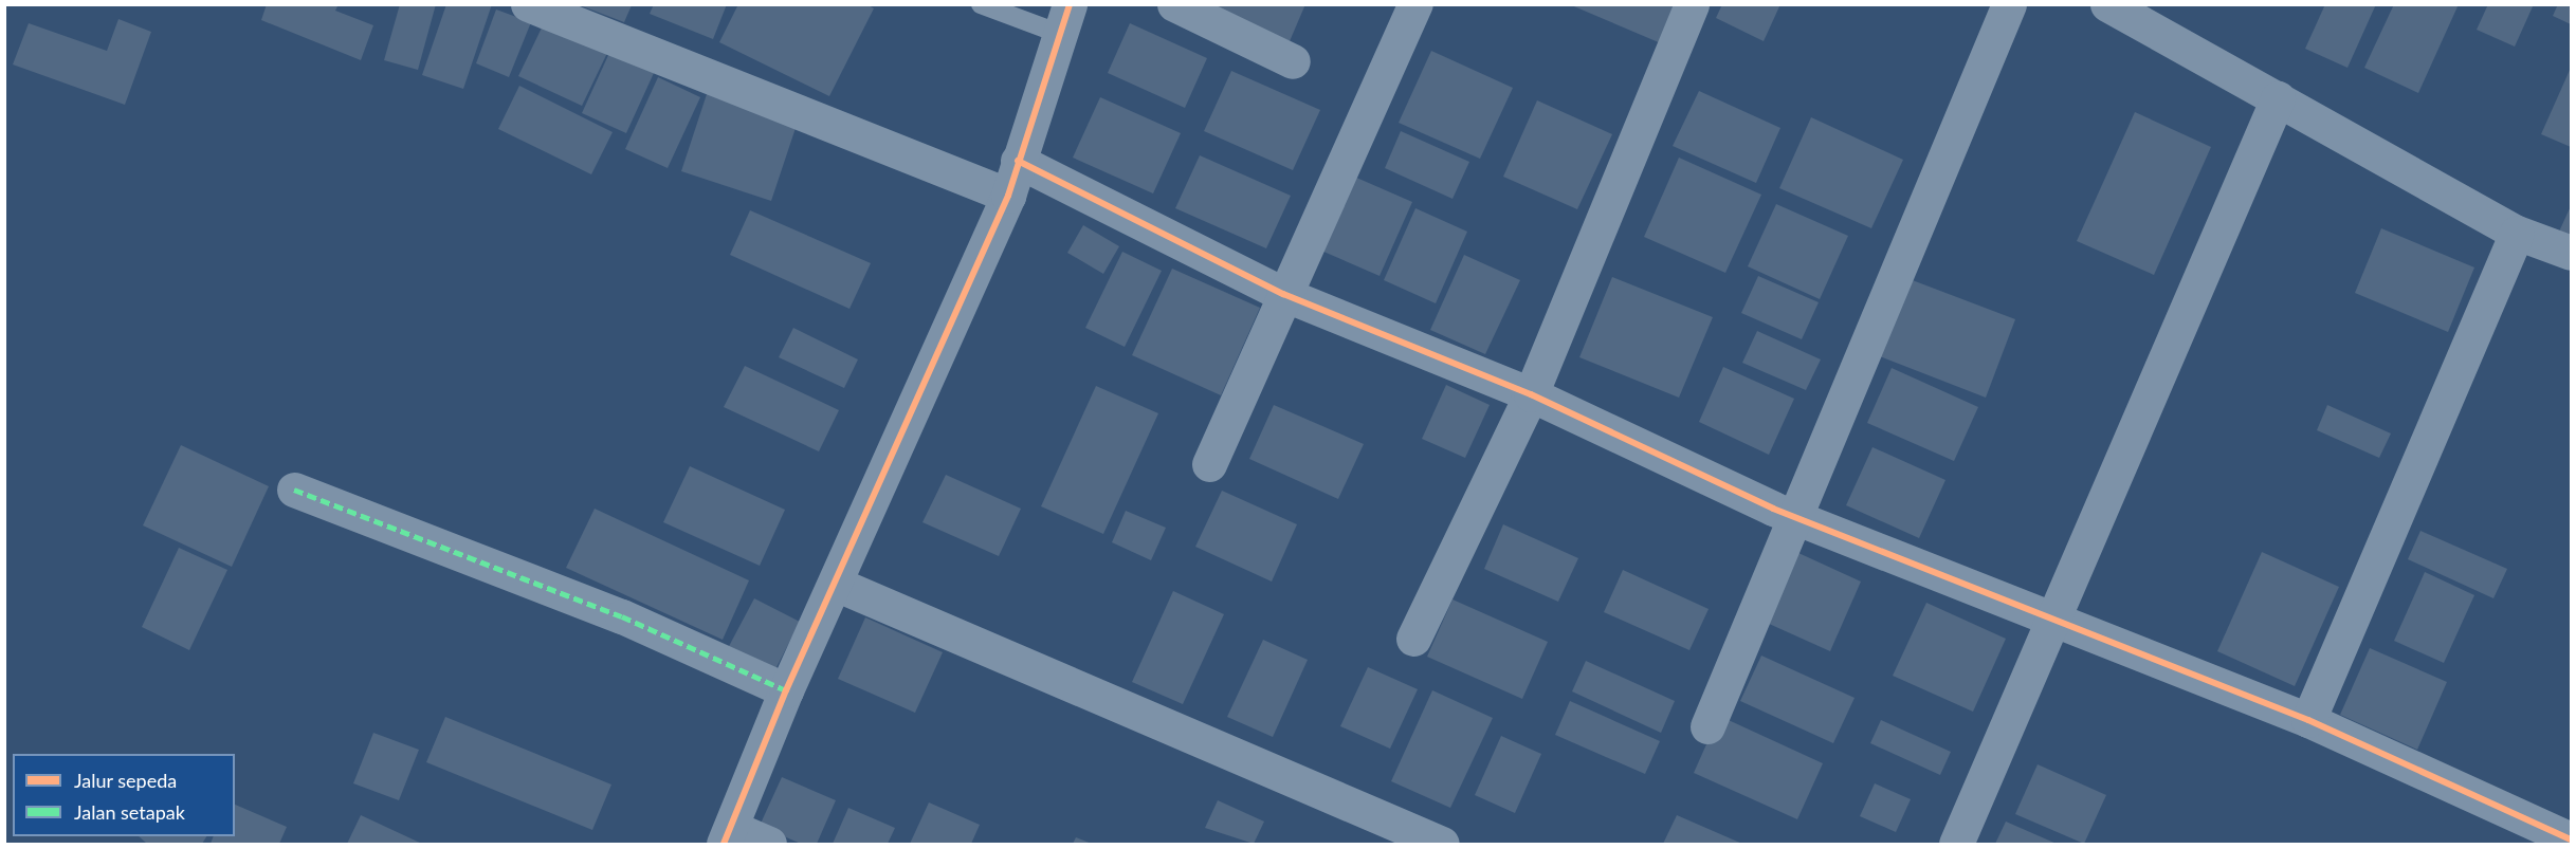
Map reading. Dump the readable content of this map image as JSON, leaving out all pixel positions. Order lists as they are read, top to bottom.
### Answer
{
  "legend": ["Jalur sepeda", "Jalan setapak"]
}
